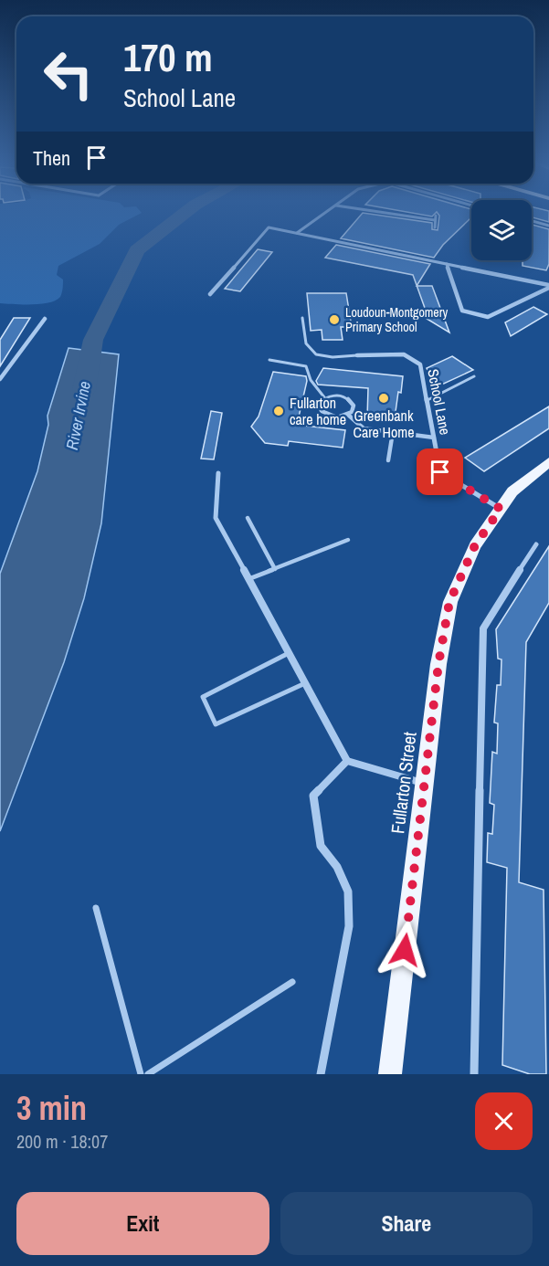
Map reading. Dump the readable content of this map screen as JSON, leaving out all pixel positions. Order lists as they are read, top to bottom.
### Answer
{
  "streets": {
    "main road": ["Fullarton Street"],
    "street": ["School Lane"]
  },
  "crossings": [
    ["School Lane", "Fullarton Street"]
  ],
  "water": ["River Irvine"],
  "places": ["Loudoun-Montgomery Primary School", "Greenbank Care Home", "Fullarton care home"],
  "page": {
    "turn": ["170 m", "School Lane"],
    "then": "Then",
    "heading": ["3 min", "200 m · 18:07"],
    "buttons": ["Exit", "Share"]
  }
}
